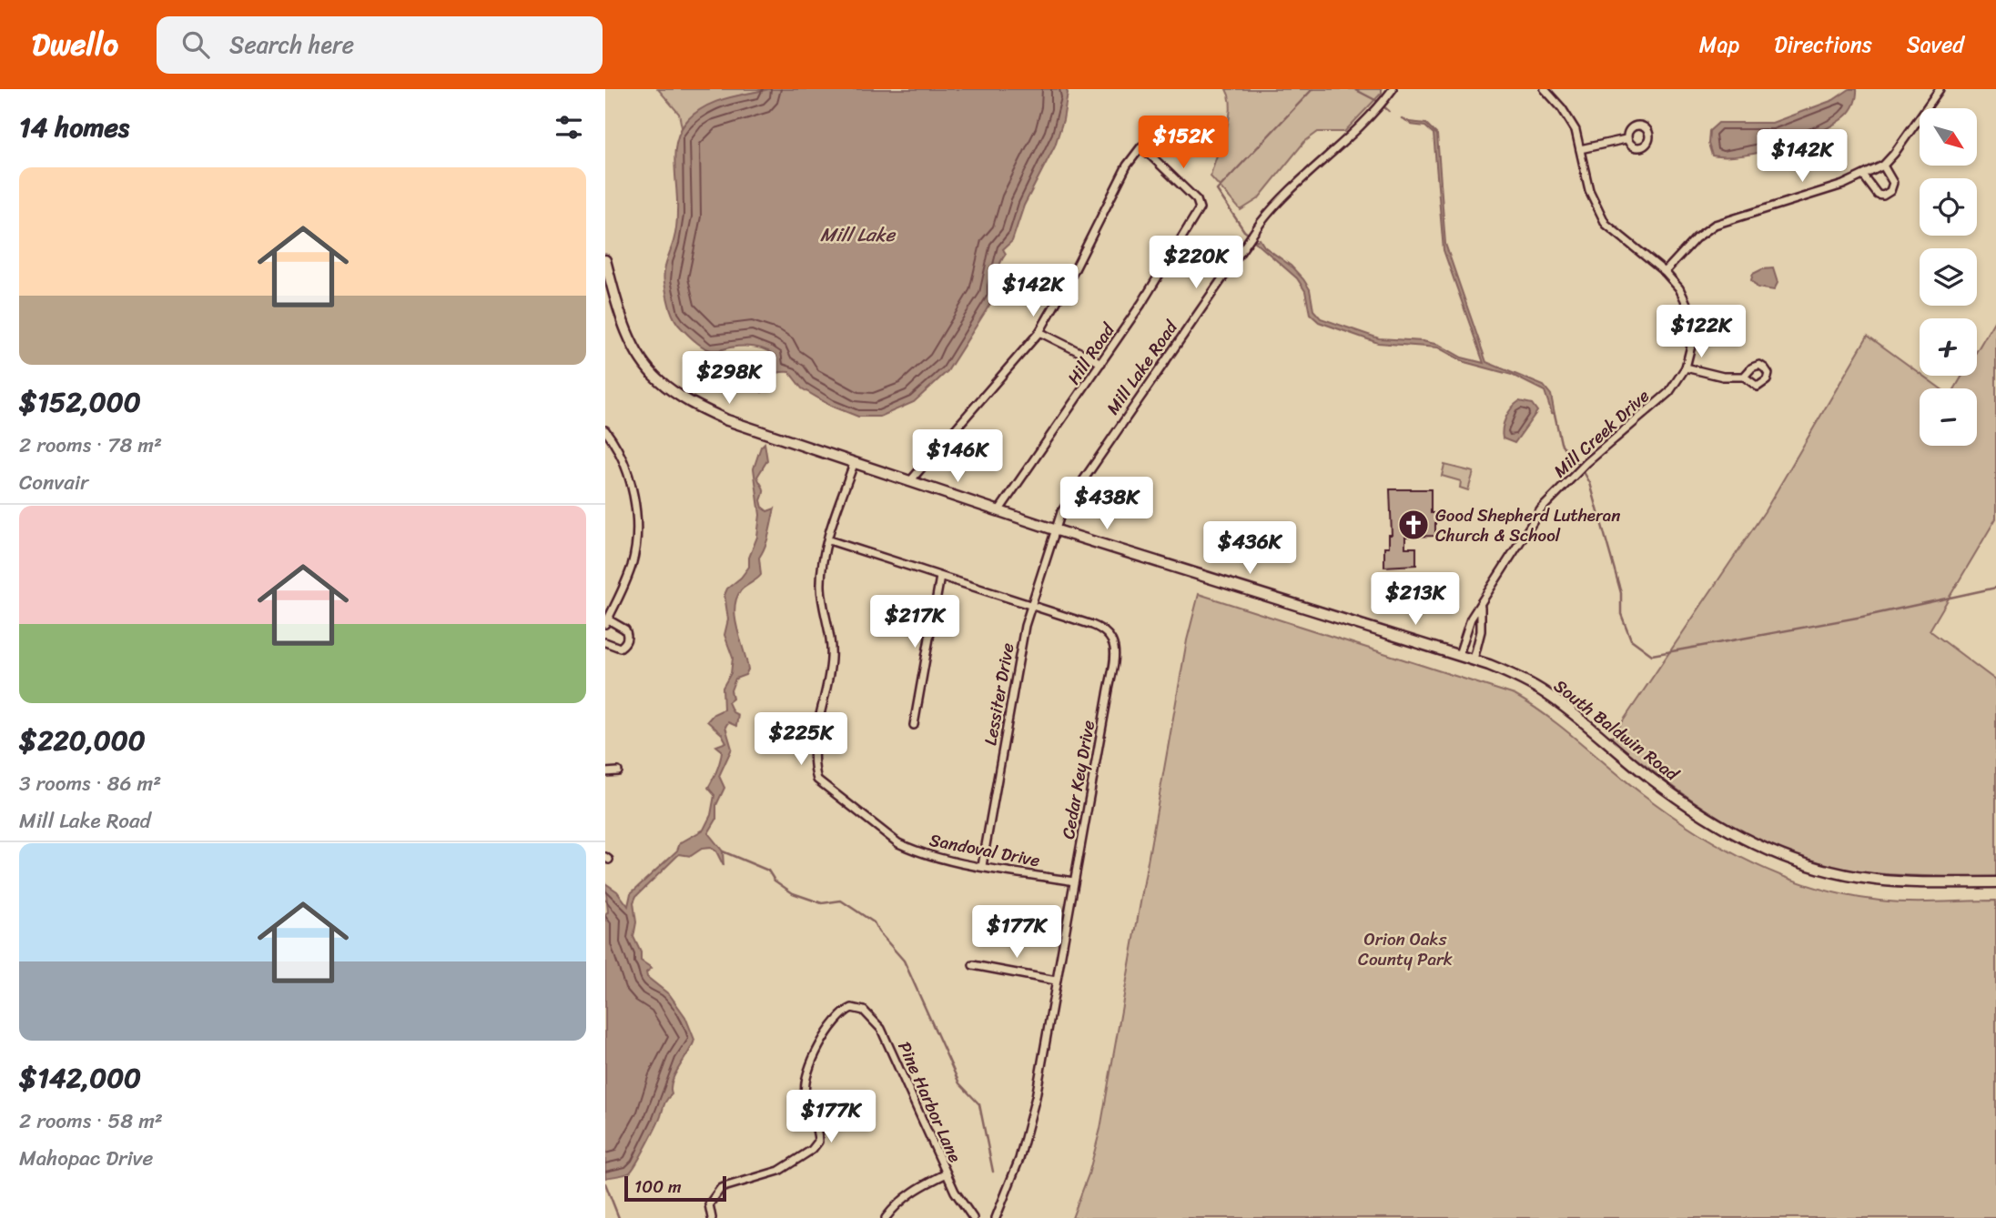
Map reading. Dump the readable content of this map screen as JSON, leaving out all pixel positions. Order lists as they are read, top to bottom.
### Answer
{
  "streets": {
    "main road": ["South Baldwin Road"],
    "street": [
      "Hill Road",
      "Mill Lake Road",
      "Mill Creek Drive",
      "Lessiter Drive",
      "Cedar Key Drive",
      "Sandoval Drive",
      "Pine Harbor Lane"
    ]
  },
  "crossings": [
    ["Hill Road", "South Baldwin Road"],
    ["Mill Lake Road", "Lessiter Drive"],
    ["Mill Lake Road", "South Baldwin Road"],
    ["Mill Creek Drive", "South Baldwin Road"],
    ["Lessiter Drive", "South Baldwin Road"],
    ["Lessiter Drive", "Cedar Key Drive"],
    ["Lessiter Drive", "Sandoval Drive"],
    ["South Baldwin Road", "Sandoval Drive"],
    ["Cedar Key Drive", "Sandoval Drive"]
  ],
  "water": ["Mill Lake"],
  "parks": ["Orion Oaks County Park"],
  "places": {
    "church": ["Good Shepherd Lutheran Church & School"]
  },
  "scale_bar": "100 m",
  "north": "bottom right",
  "page": {
    "header": "Dwello",
    "search": "Search here",
    "nav": ["Map", "Directions", "Saved"],
    "heading": "14 homes",
    "map_buttons": ["+", "−"],
    "price": [
      "$152K",
      "$142K",
      "$220K",
      "$142K",
      "$122K",
      "$298K",
      "$146K",
      "$438K",
      "$436K",
      "$213K",
      "$217K",
      "$225K",
      "$177K",
      "$177K"
    ],
    "list": [
      {
        "name": "$152,000",
        "note": "2 rooms · 78 m² · Convair"
      },
      {
        "name": "$220,000",
        "note": "3 rooms · 86 m² · Mill Lake Road"
      },
      {
        "name": "$142,000",
        "note": "2 rooms · 58 m² · Mahopac Drive"
      }
    ],
    "scale": "100 m"
  }
}
